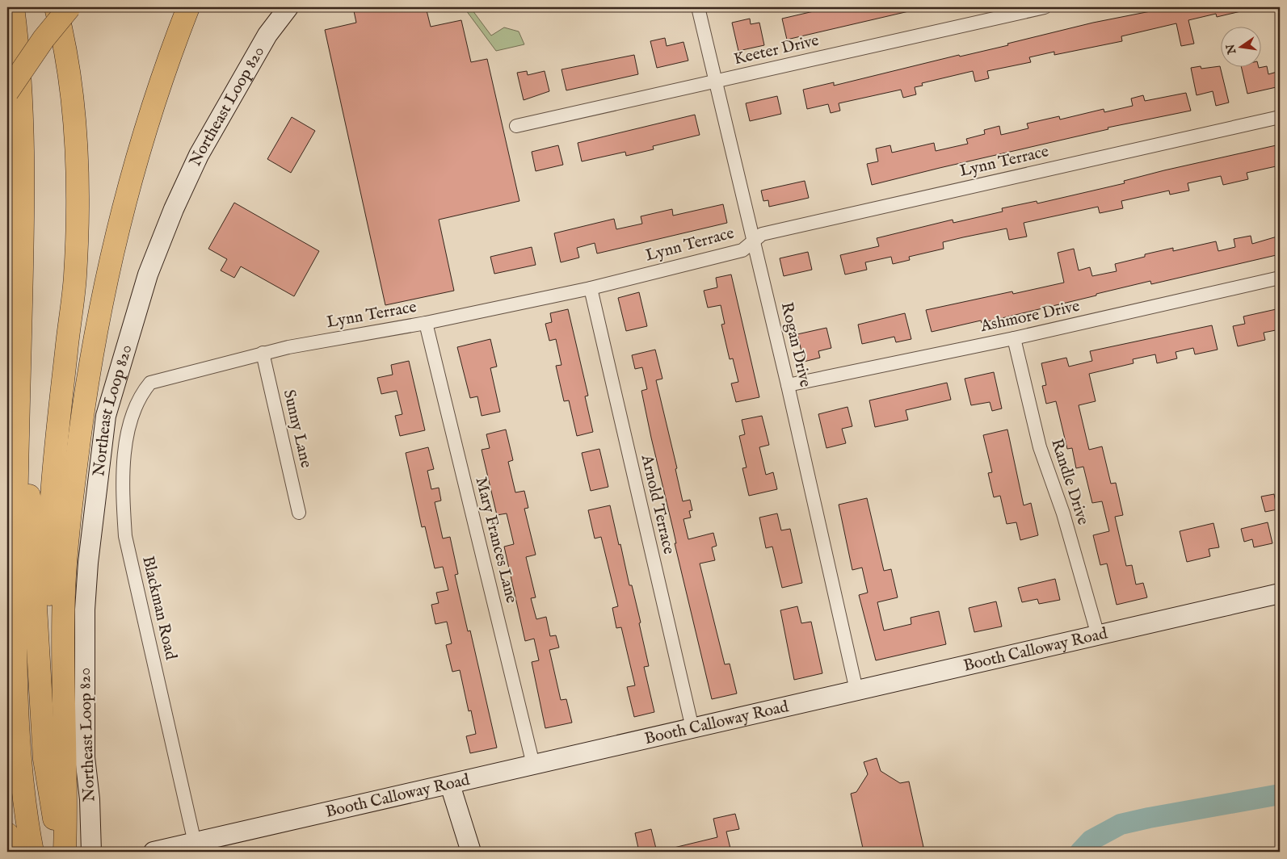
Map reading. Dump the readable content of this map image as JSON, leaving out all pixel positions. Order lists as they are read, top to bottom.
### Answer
{
  "streets": {
    "street": [
      "Keeter Drive",
      "Northeast Loop 820",
      "Lynn Terrace",
      "Ashmore Drive",
      "Rogan Drive",
      "Sunny Lane",
      "Randle Drive",
      "Arnold Terrace",
      "Mary Frances Lane",
      "Blackman Road",
      "Booth Calloway Road"
    ]
  },
  "crossings": [
    ["Keeter Drive", "Rogan Drive"],
    ["Lynn Terrace", "Rogan Drive"],
    ["Lynn Terrace", "Sunny Lane"],
    ["Lynn Terrace", "Arnold Terrace"],
    ["Lynn Terrace", "Mary Frances Lane"],
    ["Lynn Terrace", "Blackman Road"],
    ["Ashmore Drive", "Rogan Drive"],
    ["Ashmore Drive", "Randle Drive"],
    ["Rogan Drive", "Booth Calloway Road"],
    ["Randle Drive", "Booth Calloway Road"],
    ["Arnold Terrace", "Booth Calloway Road"],
    ["Mary Frances Lane", "Booth Calloway Road"],
    ["Blackman Road", "Booth Calloway Road"]
  ],
  "north": "left"
}
